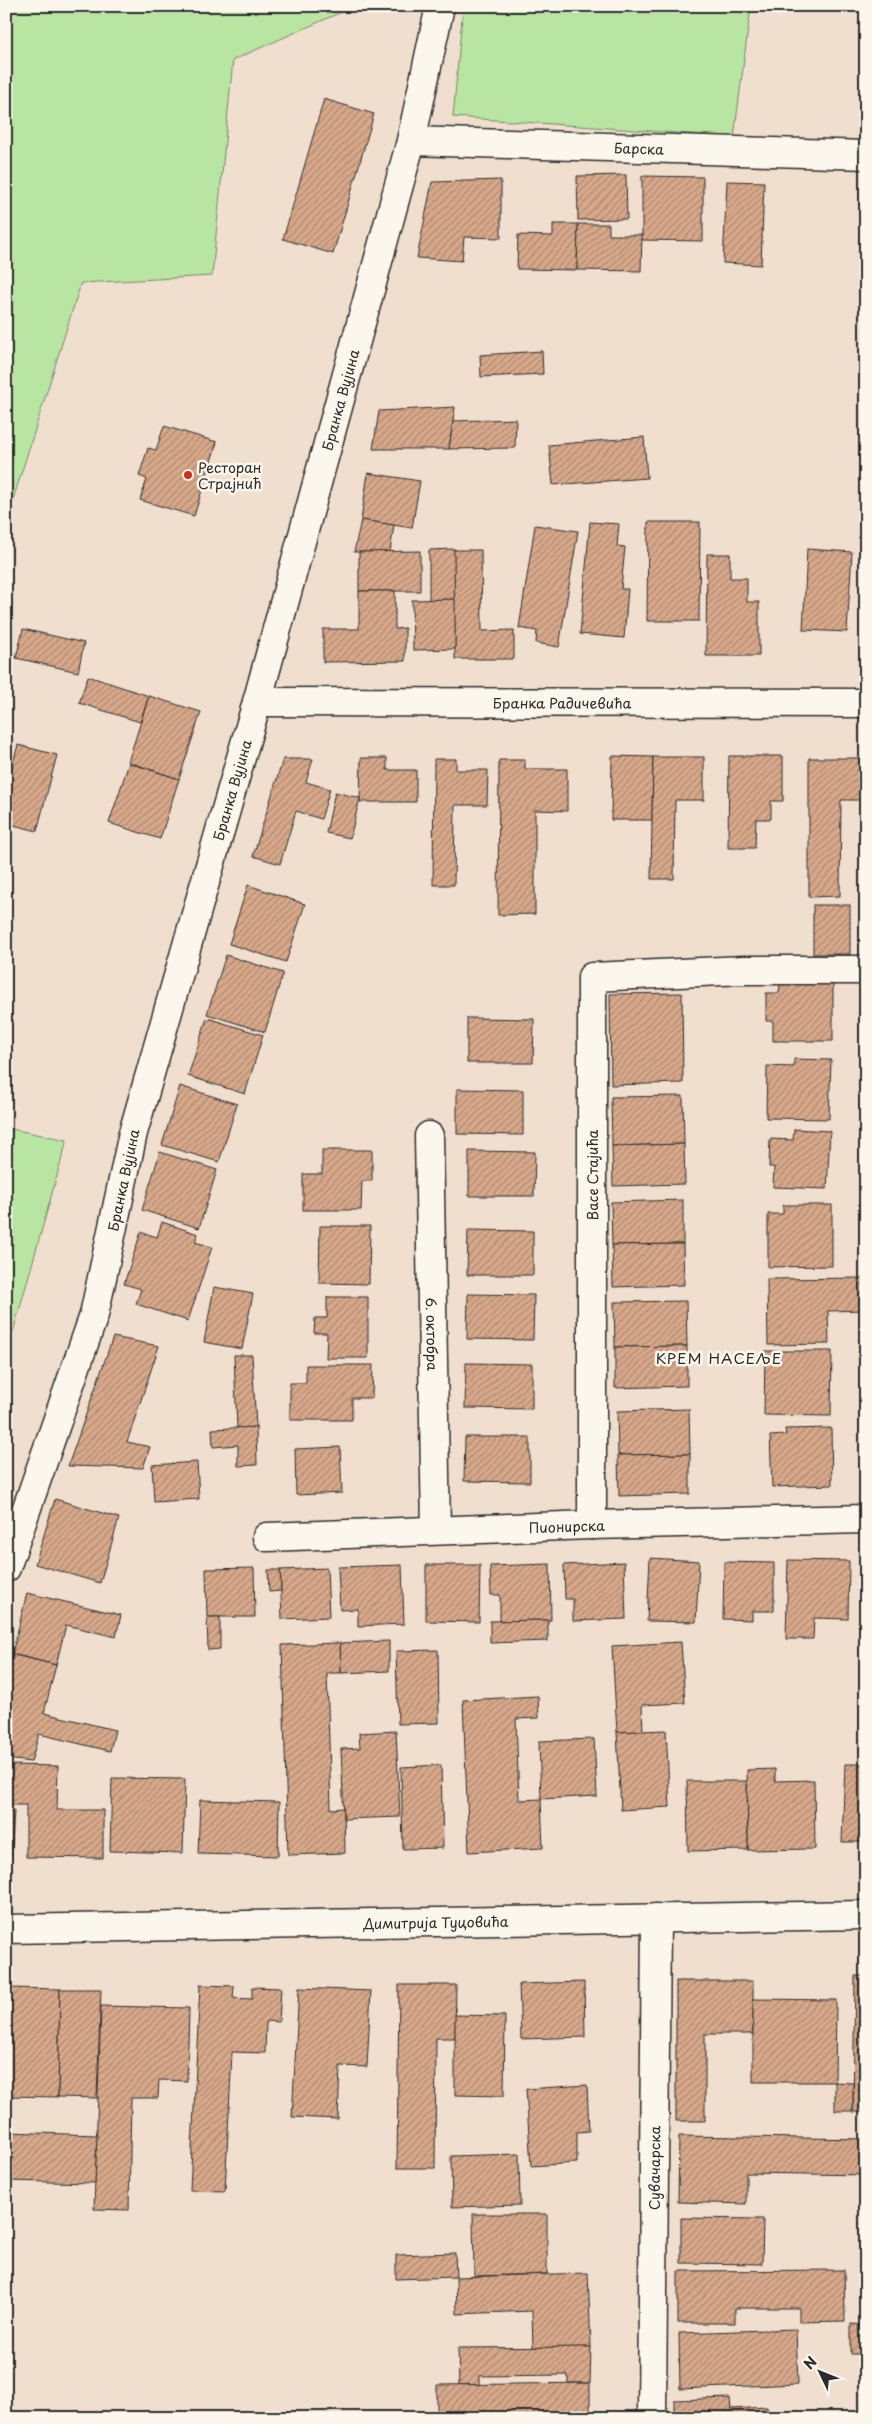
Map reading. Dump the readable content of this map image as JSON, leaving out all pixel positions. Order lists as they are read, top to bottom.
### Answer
{
  "streets": {
    "street": [
      "Барска",
      "Бранка Вујина",
      "Бранка Радичевића",
      "Васе Стајића",
      "6. октобра",
      "Пионирска",
      "Димитрија Туцовића",
      "Сувачарска"
    ]
  },
  "crossings": [
    ["Барска", "Бранка Вујина"],
    ["Бранка Вујина", "Бранка Радичевића"],
    ["Васе Стајића", "Пионирска"],
    ["6. октобра", "Пионирска"],
    ["Димитрија Туцовића", "Сувачарска"]
  ],
  "districts": ["КРЕМ НАСЕЉЕ"],
  "places": ["Ресторан Страјнић"],
  "north": "top left"
}
